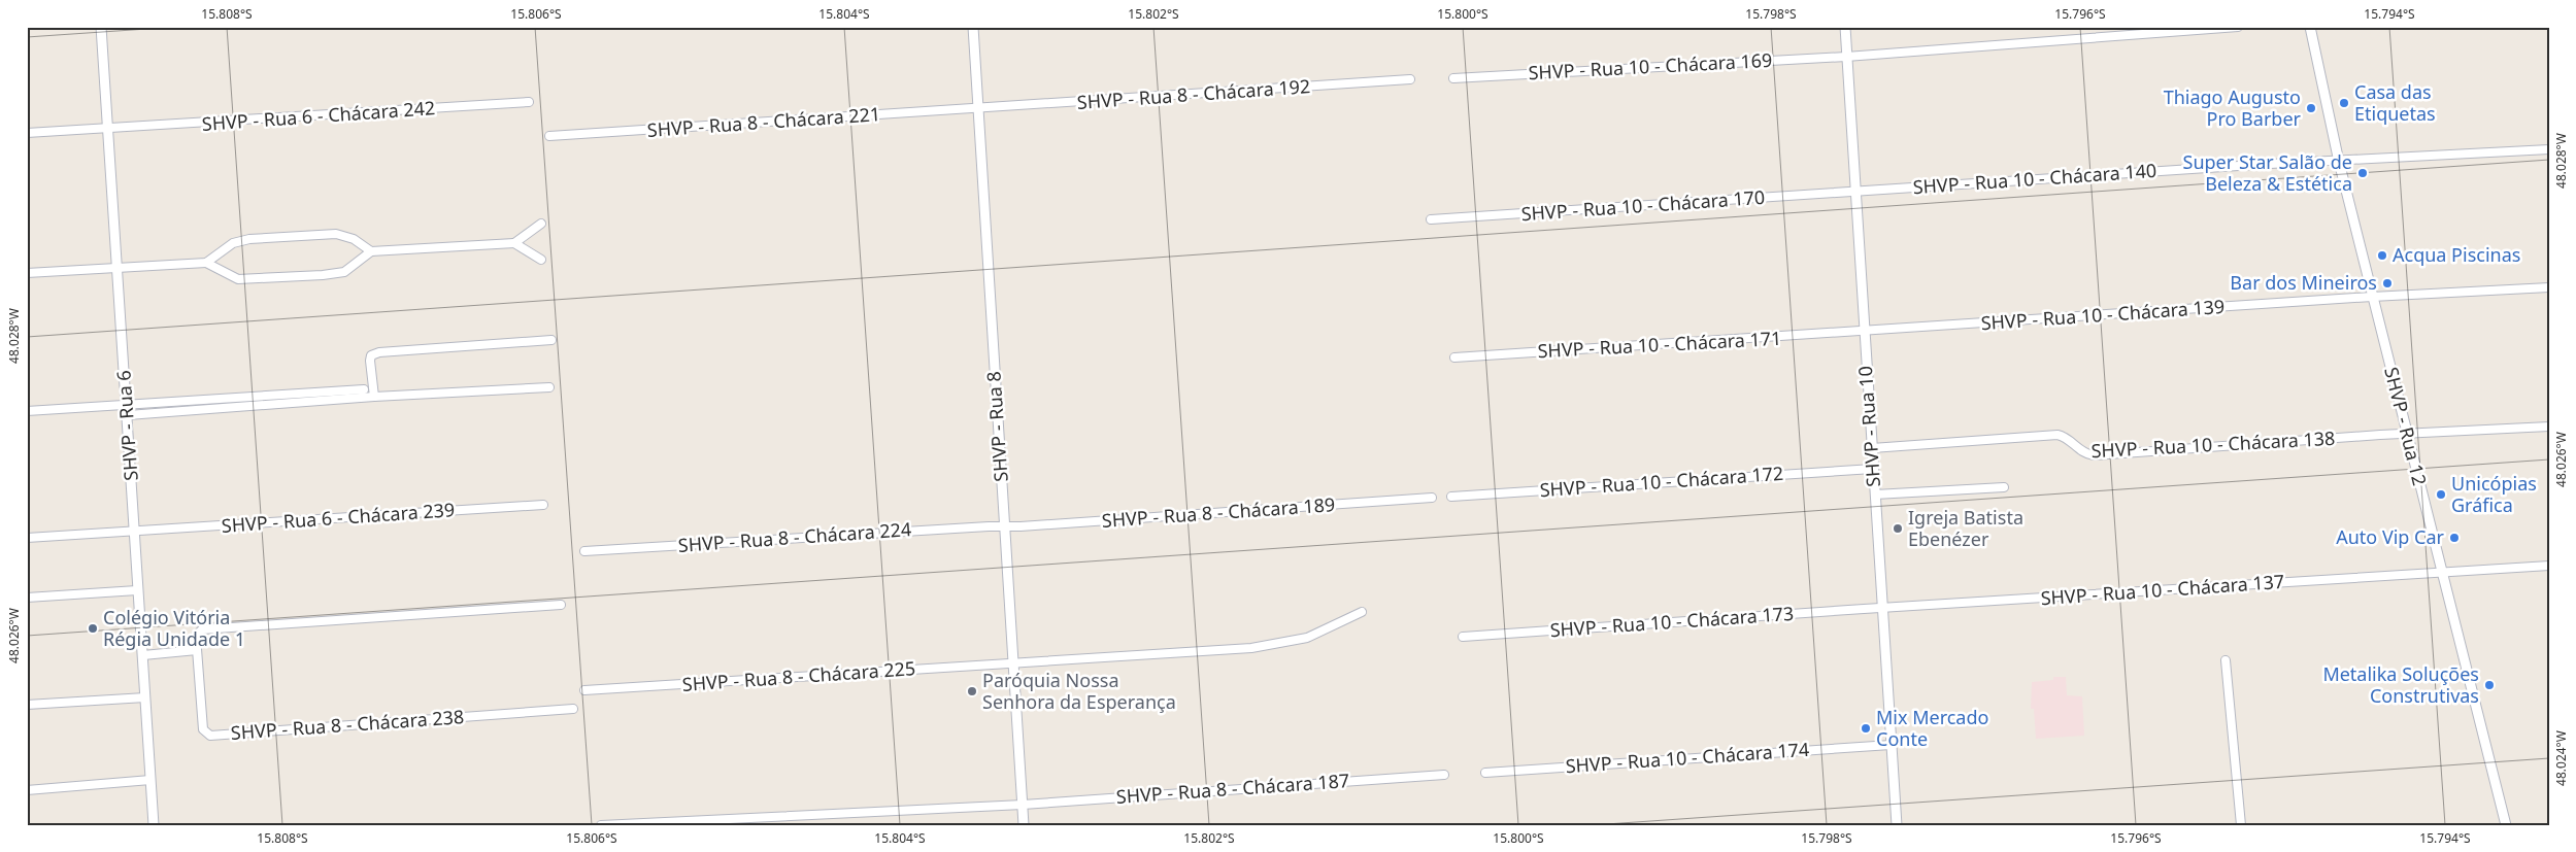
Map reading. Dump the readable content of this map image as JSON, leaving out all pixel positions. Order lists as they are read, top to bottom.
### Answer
{
  "streets": {
    "street": [
      "SHVP - Rua 10 - Chácara 169",
      "SHVP - Rua 8 - Chácara 192",
      "SHVP - Rua 6 - Chácara 242",
      "SHVP - Rua 8 - Chácara 221",
      "SHVP - Rua 10 - Chácara 140",
      "SHVP - Rua 10 - Chácara 170",
      "SHVP - Rua 10 - Chácara 139",
      "SHVP - Rua 10 - Chácara 171",
      "SHVP - Rua 6",
      "SHVP - Rua 8",
      "SHVP - Rua 10",
      "SHVP - Rua 12",
      "SHVP - Rua 10 - Chácara 138",
      "SHVP - Rua 10 - Chácara 172",
      "SHVP - Rua 8 - Chácara 189",
      "SHVP - Rua 6 - Chácara 239",
      "SHVP - Rua 8 - Chácara 224",
      "SHVP - Rua 10 - Chácara 137",
      "SHVP - Rua 10 - Chácara 173",
      "SHVP - Rua 8 - Chácara 225",
      "SHVP - Rua 8 - Chácara 238",
      "SHVP - Rua 10 - Chácara 174",
      "SHVP - Rua 8 - Chácara 187"
    ]
  },
  "crossings": [
    ["SHVP - Rua 10 - Chácara 169", "SHVP - Rua 10"],
    ["SHVP - Rua 8 - Chácara 192", "SHVP - Rua 8 - Chácara 221"],
    ["SHVP - Rua 8 - Chácara 192", "SHVP - Rua 8"],
    ["SHVP - Rua 6 - Chácara 242", "SHVP - Rua 6"],
    ["SHVP - Rua 8 - Chácara 221", "SHVP - Rua 8"],
    ["SHVP - Rua 10 - Chácara 140", "SHVP - Rua 10 - Chácara 170"],
    ["SHVP - Rua 10 - Chácara 140", "SHVP - Rua 10"],
    ["SHVP - Rua 10 - Chácara 140", "SHVP - Rua 12"],
    ["SHVP - Rua 10 - Chácara 170", "SHVP - Rua 10"],
    ["SHVP - Rua 10 - Chácara 139", "SHVP - Rua 10 - Chácara 171"],
    ["SHVP - Rua 10 - Chácara 139", "SHVP - Rua 10"],
    ["SHVP - Rua 10 - Chácara 139", "SHVP - Rua 12"],
    ["SHVP - Rua 10 - Chácara 171", "SHVP - Rua 10"],
    ["SHVP - Rua 6", "SHVP - Rua 6 - Chácara 239"],
    ["SHVP - Rua 8", "SHVP - Rua 8 - Chácara 189"],
    ["SHVP - Rua 8", "SHVP - Rua 8 - Chácara 224"],
    ["SHVP - Rua 8", "SHVP - Rua 8 - Chácara 225"],
    ["SHVP - Rua 8", "SHVP - Rua 8 - Chácara 187"],
    ["SHVP - Rua 10", "SHVP - Rua 10 - Chácara 138"],
    ["SHVP - Rua 10", "SHVP - Rua 10 - Chácara 172"],
    ["SHVP - Rua 10", "SHVP - Rua 10 - Chácara 137"],
    ["SHVP - Rua 10", "SHVP - Rua 10 - Chácara 173"],
    ["SHVP - Rua 10", "SHVP - Rua 10 - Chácara 174"],
    ["SHVP - Rua 12", "SHVP - Rua 10 - Chácara 138"],
    ["SHVP - Rua 12", "SHVP - Rua 10 - Chácara 137"],
    ["SHVP - Rua 8 - Chácara 189", "SHVP - Rua 8 - Chácara 224"],
    ["SHVP - Rua 10 - Chácara 137", "SHVP - Rua 10 - Chácara 173"]
  ],
  "places": [
    "Casa das Etiquetas",
    "Thiago Augusto Pro Barber",
    "Super Star Salão de Beleza & Estética",
    "Acqua Piscinas",
    "Bar dos Mineiros",
    "Unicópias Gráfica",
    "Igreja Batista Ebenézer",
    "Auto Vip Car",
    "Colégio Vitória Régia Unidade 1",
    "Metalika Soluções Construtivas",
    "Paróquia Nossa Senhora da Esperança",
    "Mix Mercado Conte"
  ],
  "coordinates": [
    "15.808°S",
    "15.806°S",
    "15.804°S",
    "15.802°S",
    "15.800°S",
    "15.798°S",
    "15.796°S",
    "15.794°S",
    "48.028°W",
    "48.026°W",
    "48.024°W"
  ]
}
